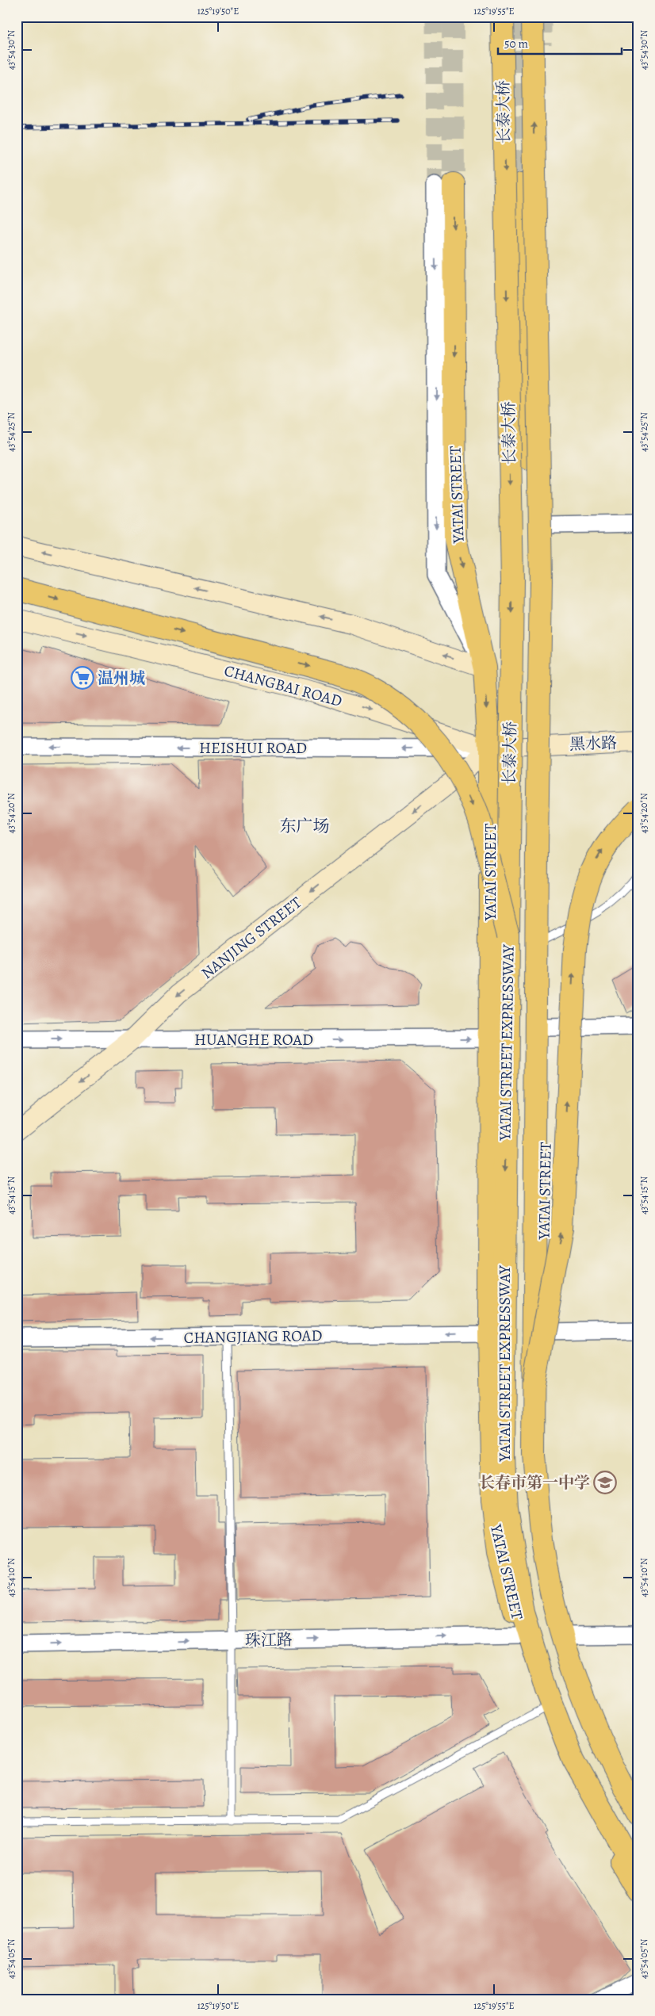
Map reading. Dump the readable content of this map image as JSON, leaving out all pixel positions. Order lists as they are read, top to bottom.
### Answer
{
  "streets": {
    "main road": [
      "长泰大桥",
      "YATAI STREET",
      "CHANGBAI ROAD",
      "黑水路",
      "NANJING STREET",
      "YATAI STREET EXPRESSWAY"
    ],
    "street": [
      "HEISHUI ROAD",
      "HUANGHE ROAD",
      "CHANGJIANG ROAD",
      "珠江路"
    ]
  },
  "crossings": [
    ["长泰大桥", "YATAI STREET EXPRESSWAY"],
    ["YATAI STREET", "CHANGBAI ROAD"],
    ["YATAI STREET", "黑水路"],
    ["YATAI STREET", "HEISHUI ROAD"],
    ["YATAI STREET", "NANJING STREET"],
    ["YATAI STREET", "HUANGHE ROAD"],
    ["YATAI STREET", "CHANGJIANG ROAD"],
    ["YATAI STREET", "珠江路"],
    ["CHANGBAI ROAD", "黑水路"],
    ["CHANGBAI ROAD", "HEISHUI ROAD"],
    ["CHANGBAI ROAD", "NANJING STREET"],
    ["HEISHUI ROAD", "NANJING STREET"],
    ["NANJING STREET", "HUANGHE ROAD"]
  ],
  "one_way": [
    "HEISHUI ROAD",
    "NANJING STREET",
    "HUANGHE ROAD",
    "CHANGJIANG ROAD",
    "珠江路"
  ],
  "districts": ["东广场"],
  "places": {
    "supermarket": ["温州城"],
    "school or university": ["长春市第一中学"]
  },
  "scale_bar": "50 m",
  "coordinates": [
    "125°19'50\"E",
    "125°19'55\"E",
    "43°54'30\"N",
    "43°54'25\"N",
    "43°54'20\"N",
    "43°54'15\"N",
    "43°54'10\"N",
    "43°54'05\"N"
  ]
}
